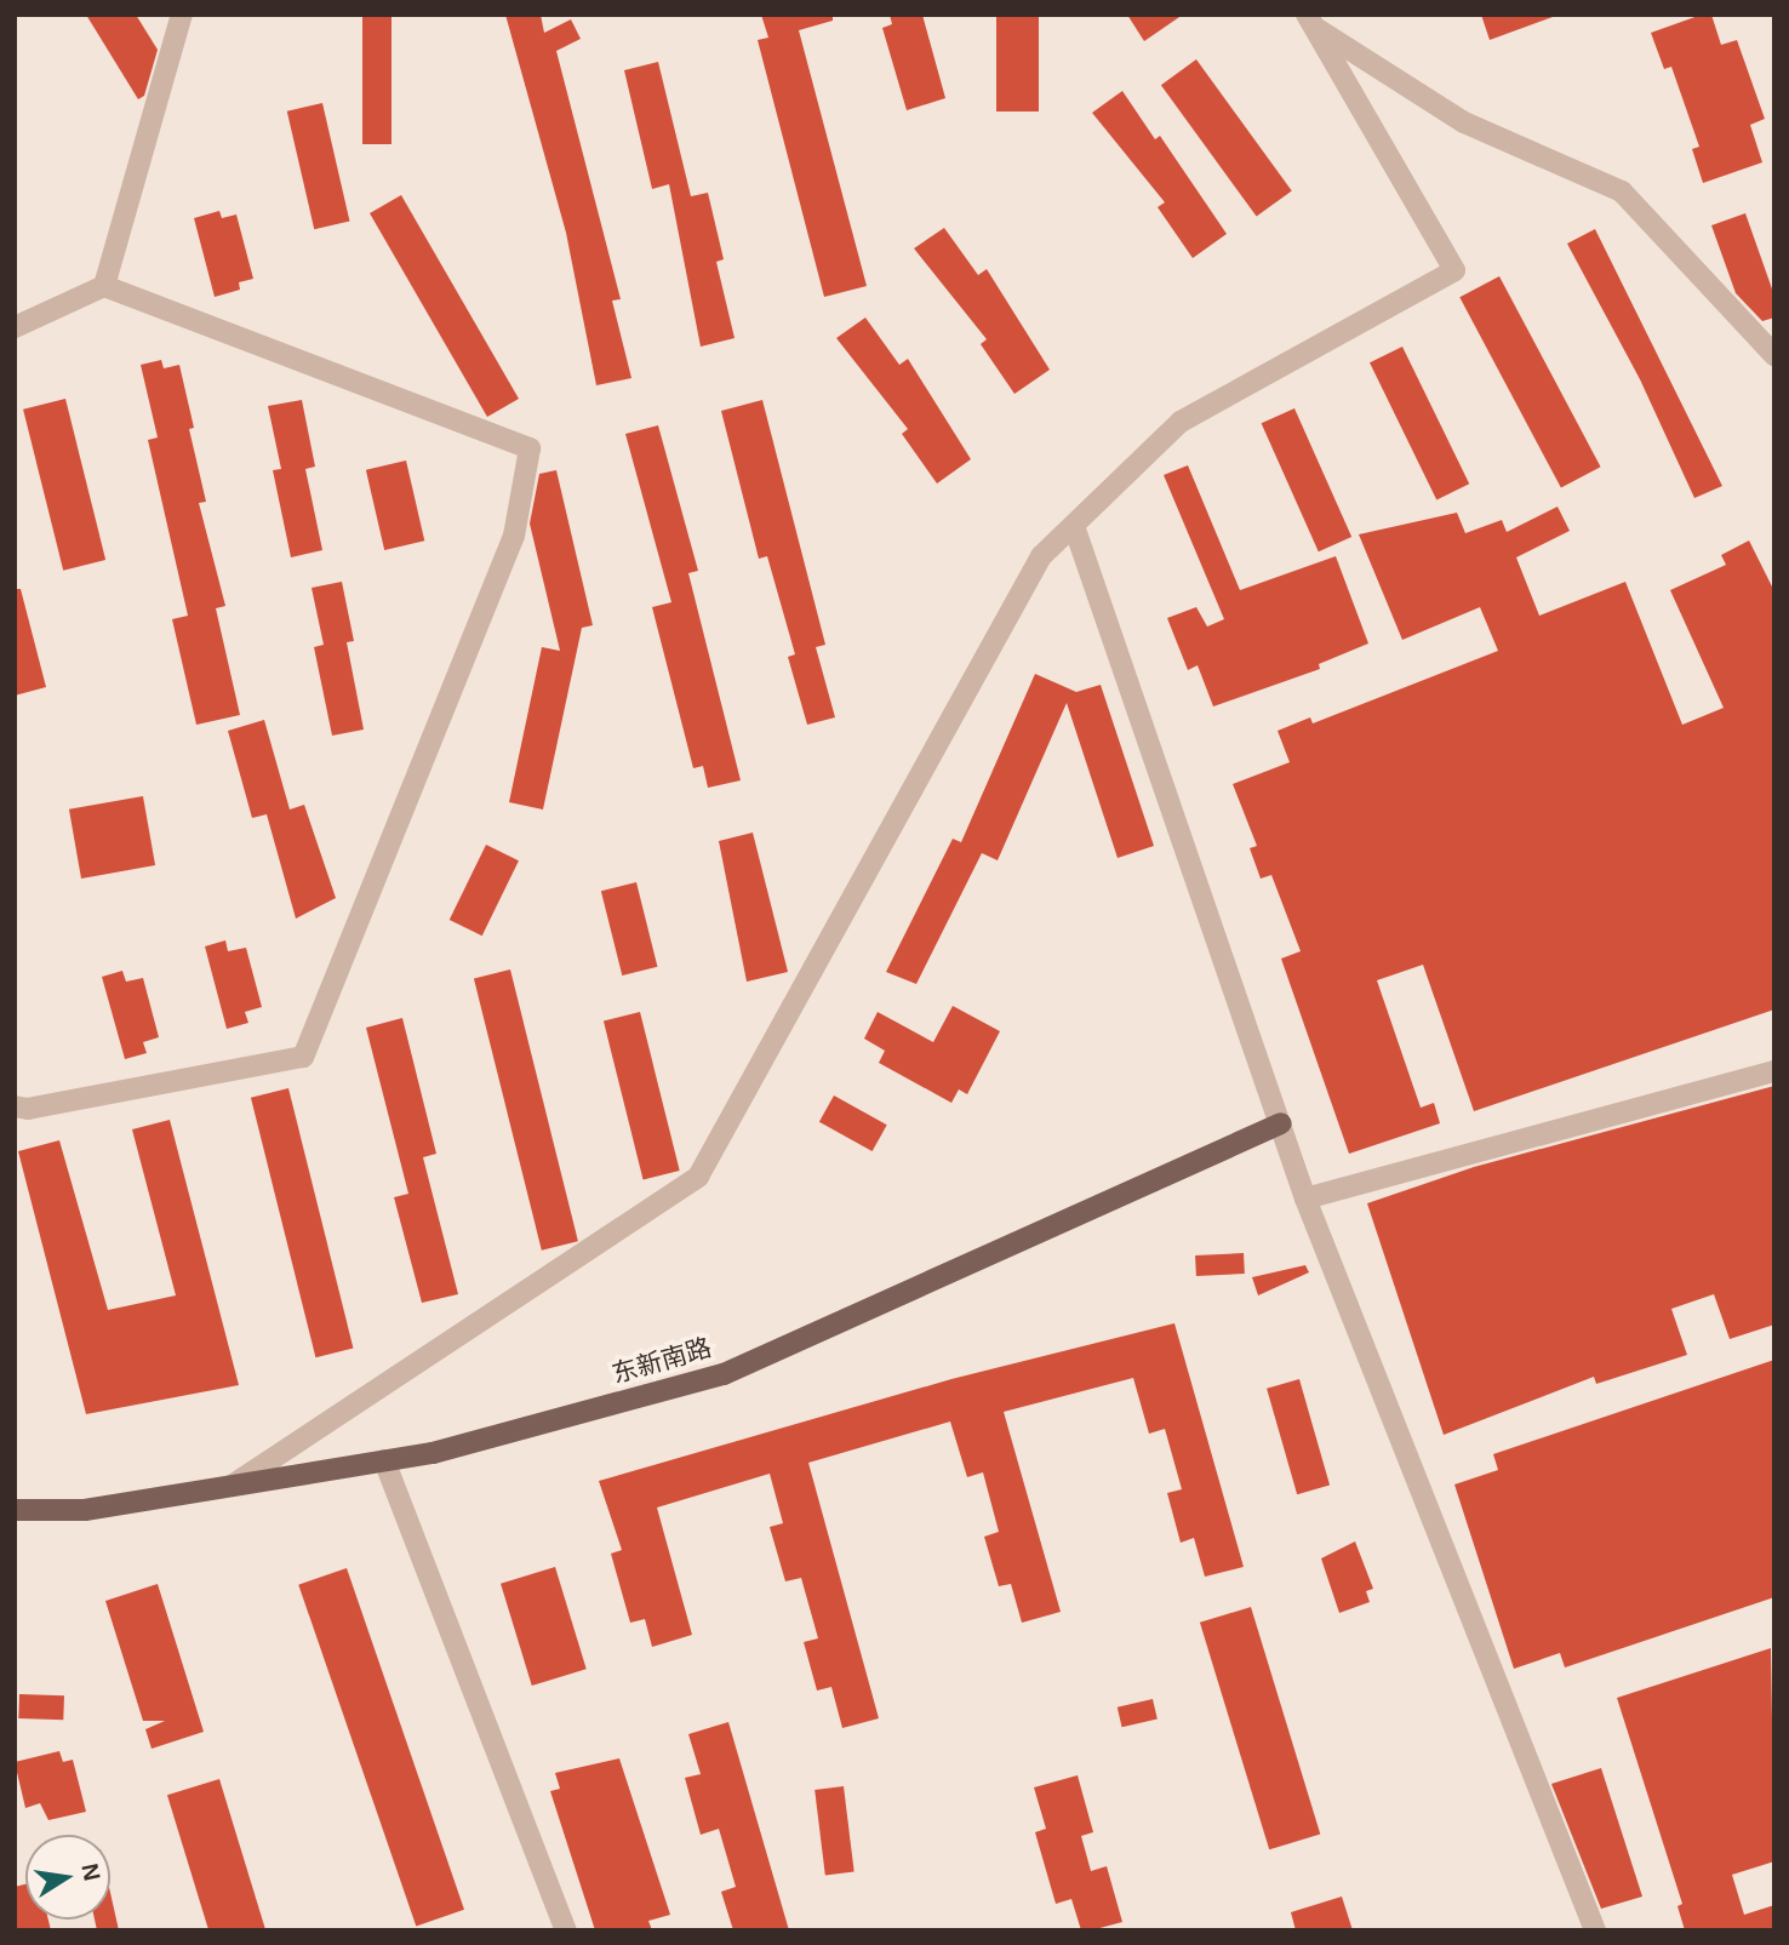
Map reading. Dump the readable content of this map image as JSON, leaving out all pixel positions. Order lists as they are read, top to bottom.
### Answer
{
  "streets": {
    "main road": ["东新南路"]
  },
  "north": "right"
}
